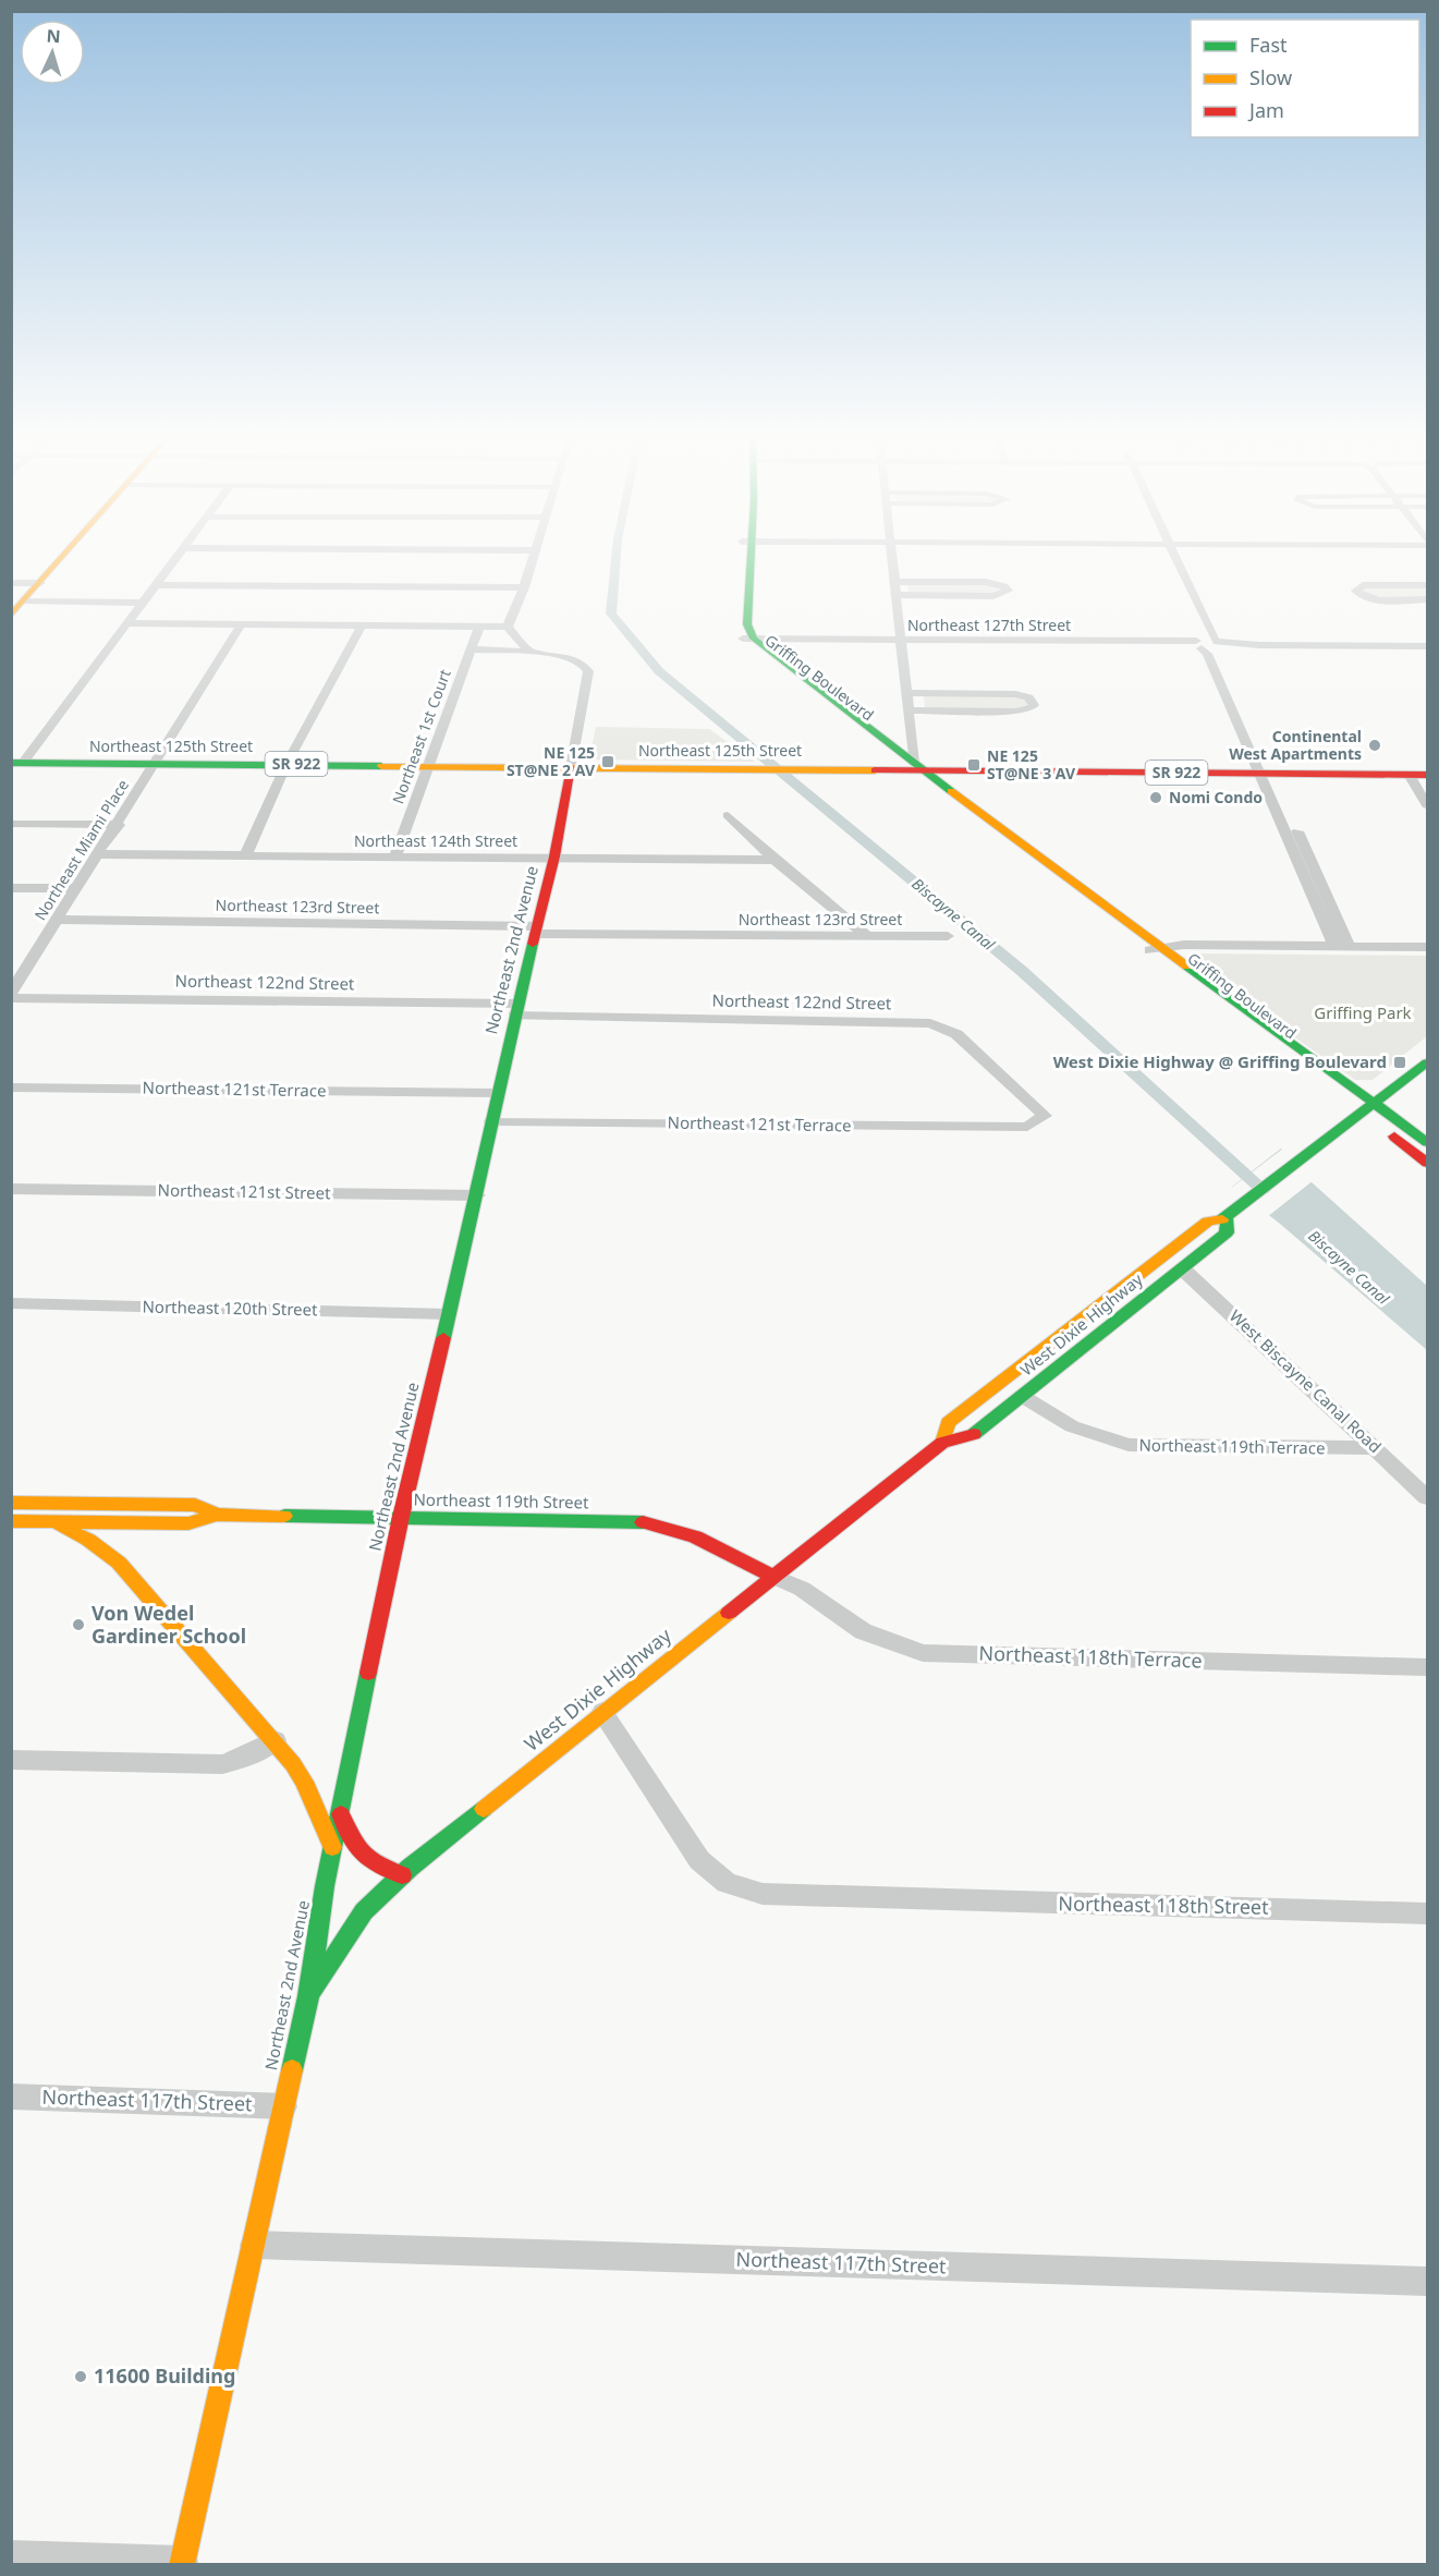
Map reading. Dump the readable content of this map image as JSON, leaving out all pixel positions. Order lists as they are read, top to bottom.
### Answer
{
  "streets": {
    "main road": [
      "Griffing Boulevard",
      "Northeast 125th Street",
      "SR 922",
      "Northeast 2nd Avenue",
      "West Dixie Highway",
      "Northeast 119th Street"
    ],
    "street": [
      "Northeast 127th Street",
      "Northeast 1st Court",
      "Northeast 124th Street",
      "Northeast Miami Place",
      "Northeast 123rd Street",
      "Northeast 122nd Street",
      "Northeast 121st Terrace",
      "Northeast 121st Street",
      "Northeast 120th Street",
      "West Biscayne Canal Road",
      "Northeast 119th Terrace",
      "Northeast 118th Terrace",
      "Northeast 118th Street",
      "Northeast 117th Street"
    ]
  },
  "crossings": [
    ["Northeast 127th Street", "Griffing Boulevard"],
    ["Griffing Boulevard", "Northeast 125th Street"],
    ["Griffing Boulevard", "West Dixie Highway"],
    ["Northeast 1st Court", "Northeast 125th Street"],
    ["Northeast 1st Court", "Northeast 124th Street"],
    ["Northeast 1st Court", "Northeast 2nd Avenue"],
    ["Northeast 125th Street", "Northeast Miami Place"],
    ["Northeast 125th Street", "Northeast 2nd Avenue"],
    ["Northeast 124th Street", "Northeast Miami Place"],
    ["Northeast 124th Street", "Northeast 2nd Avenue"],
    ["Northeast Miami Place", "Northeast 123rd Street"],
    ["Northeast 123rd Street", "Northeast 2nd Avenue"],
    ["Northeast 2nd Avenue", "Northeast 122nd Street"],
    ["Northeast 2nd Avenue", "Northeast 121st Terrace"],
    ["Northeast 2nd Avenue", "Northeast 121st Street"],
    ["Northeast 2nd Avenue", "Northeast 120th Street"],
    ["Northeast 2nd Avenue", "West Dixie Highway"],
    ["Northeast 2nd Avenue", "Northeast 119th Street"],
    ["Northeast 2nd Avenue", "Northeast 117th Street"],
    ["Northeast 122nd Street", "Northeast 121st Terrace"],
    ["West Dixie Highway", "West Biscayne Canal Road"],
    ["West Dixie Highway", "Northeast 119th Terrace"],
    ["West Dixie Highway", "Northeast 119th Street"],
    ["West Dixie Highway", "Northeast 118th Terrace"],
    ["West Dixie Highway", "Northeast 118th Street"],
    ["West Biscayne Canal Road", "Northeast 119th Terrace"],
    ["Northeast 119th Street", "Northeast 118th Terrace"]
  ],
  "water": ["Biscayne Canal"],
  "parks": ["Griffing Park"],
  "places": {
    "other": [
      "Continental West Apartments",
      "Nomi Condo",
      "Von Wedel Gardiner School",
      "11600 Building"
    ],
    "transit": ["NE 125 ST@NE 2 AV", "NE 125 ST@NE 3 AV", "West Dixie Highway @ Griffing Boulevard"]
  },
  "legend": ["Fast", "Slow", "Jam"],
  "north": "top"
}
